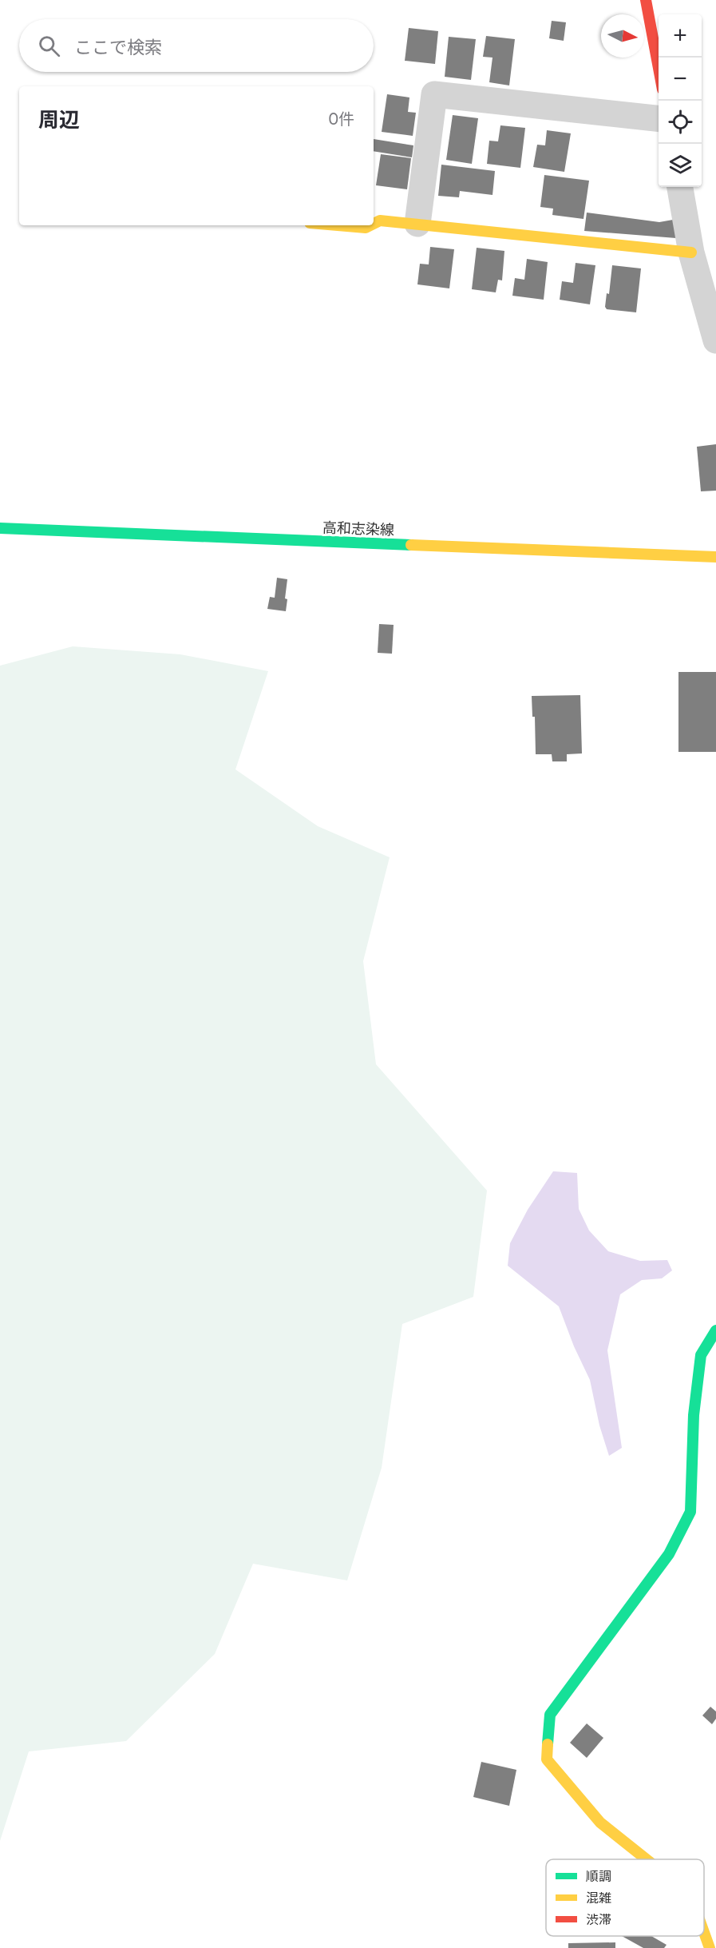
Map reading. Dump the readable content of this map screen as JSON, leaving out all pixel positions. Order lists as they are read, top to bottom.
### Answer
{
  "streets": {
    "street": ["高和志染線"]
  },
  "legend": ["順調", "混雑", "渋滞"],
  "north": "right",
  "page": {
    "map_buttons": ["+", "−"],
    "search": "ここで検索",
    "heading": ["周辺", "0件"]
  }
}
